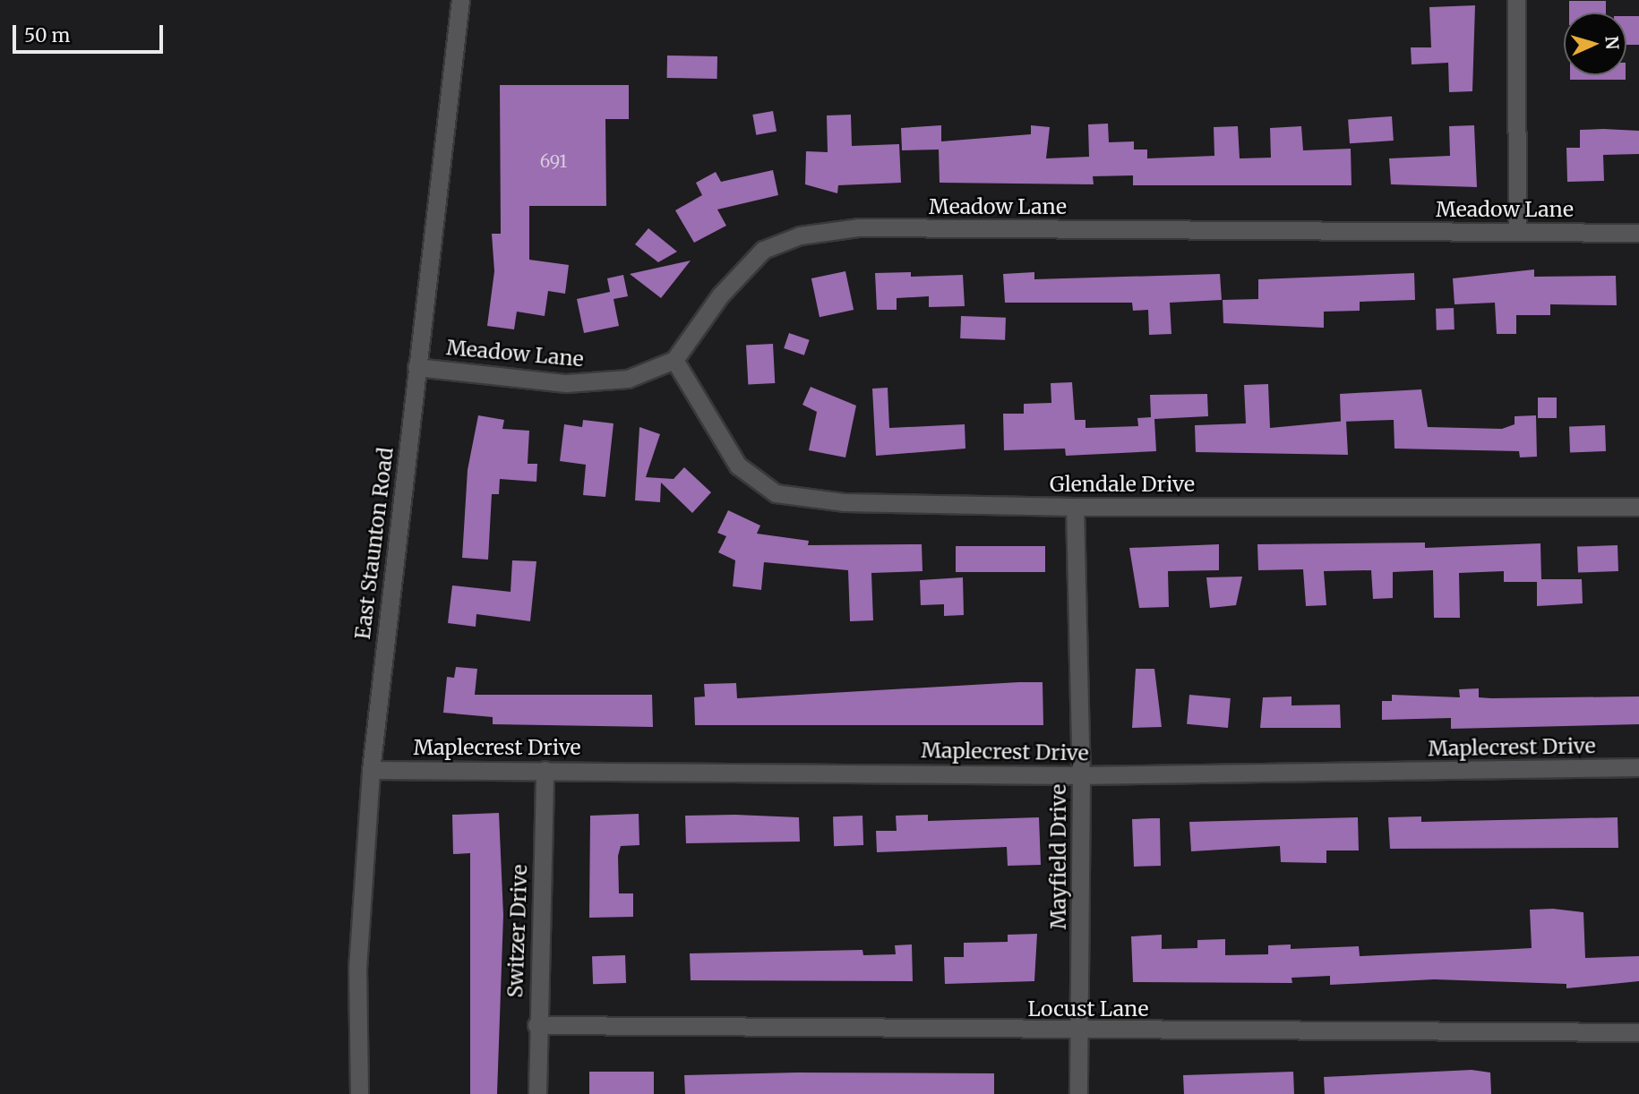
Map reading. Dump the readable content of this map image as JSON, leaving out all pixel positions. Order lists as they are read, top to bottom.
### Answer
{
  "streets": {
    "street": [
      "Meadow Lane",
      "Glendale Drive",
      "East Staunton Road",
      "Maplecrest Drive",
      "Mayfield Drive",
      "Switzer Drive",
      "Locust Lane"
    ]
  },
  "crossings": [
    ["Meadow Lane", "Glendale Drive"],
    ["Meadow Lane", "East Staunton Road"],
    ["Glendale Drive", "Mayfield Drive"],
    ["East Staunton Road", "Maplecrest Drive"],
    ["Maplecrest Drive", "Mayfield Drive"],
    ["Maplecrest Drive", "Switzer Drive"],
    ["Mayfield Drive", "Locust Lane"],
    ["Switzer Drive", "Locust Lane"]
  ],
  "house_numbers": ["691"],
  "scale_bar": "50 m",
  "north": "right"
}
